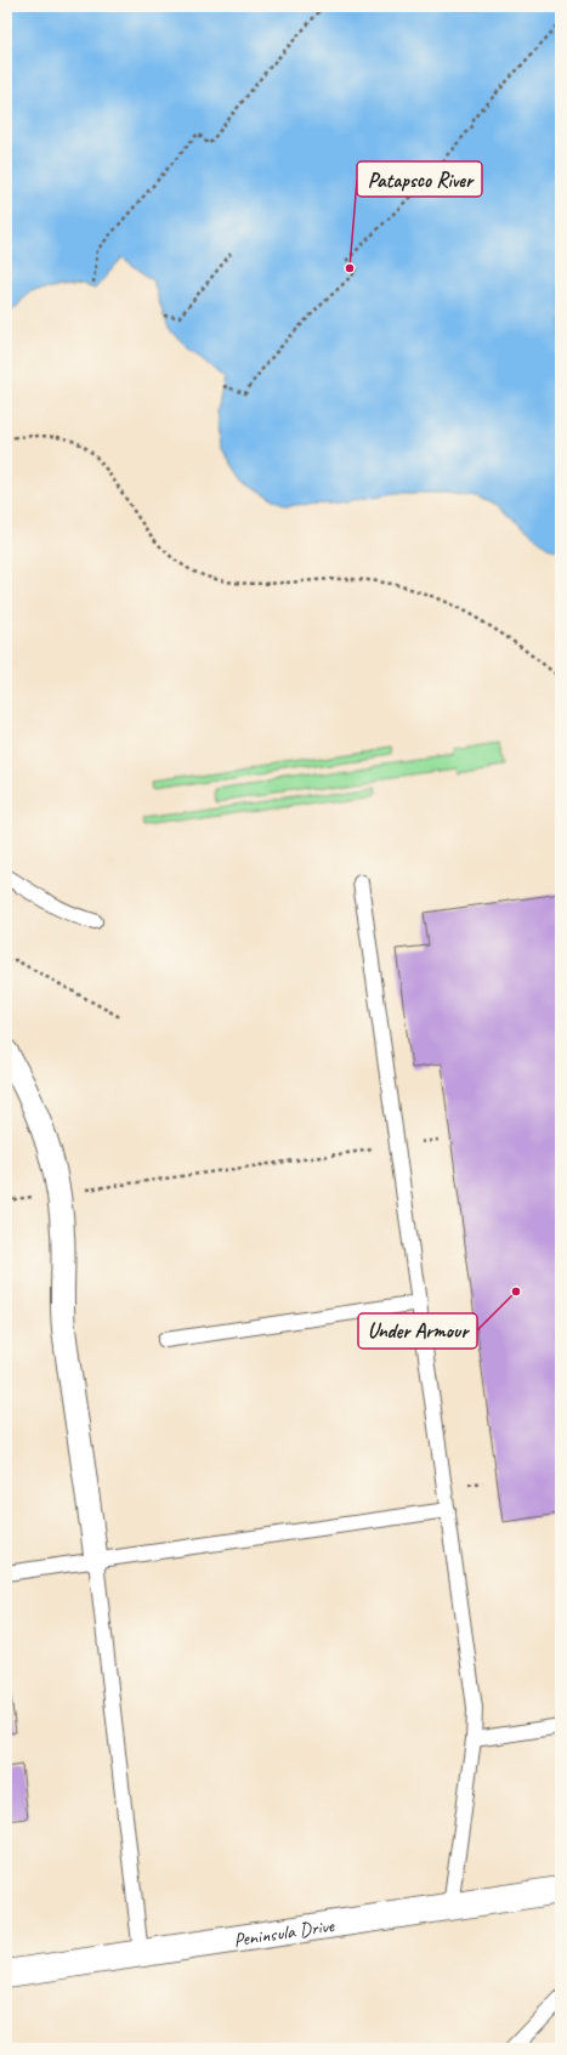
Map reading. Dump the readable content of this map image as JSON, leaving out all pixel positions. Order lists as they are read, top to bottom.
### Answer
{
  "streets": {
    "street": ["Peninsula Drive"]
  },
  "places": ["Patapsco River", "Under Armour"]
}
